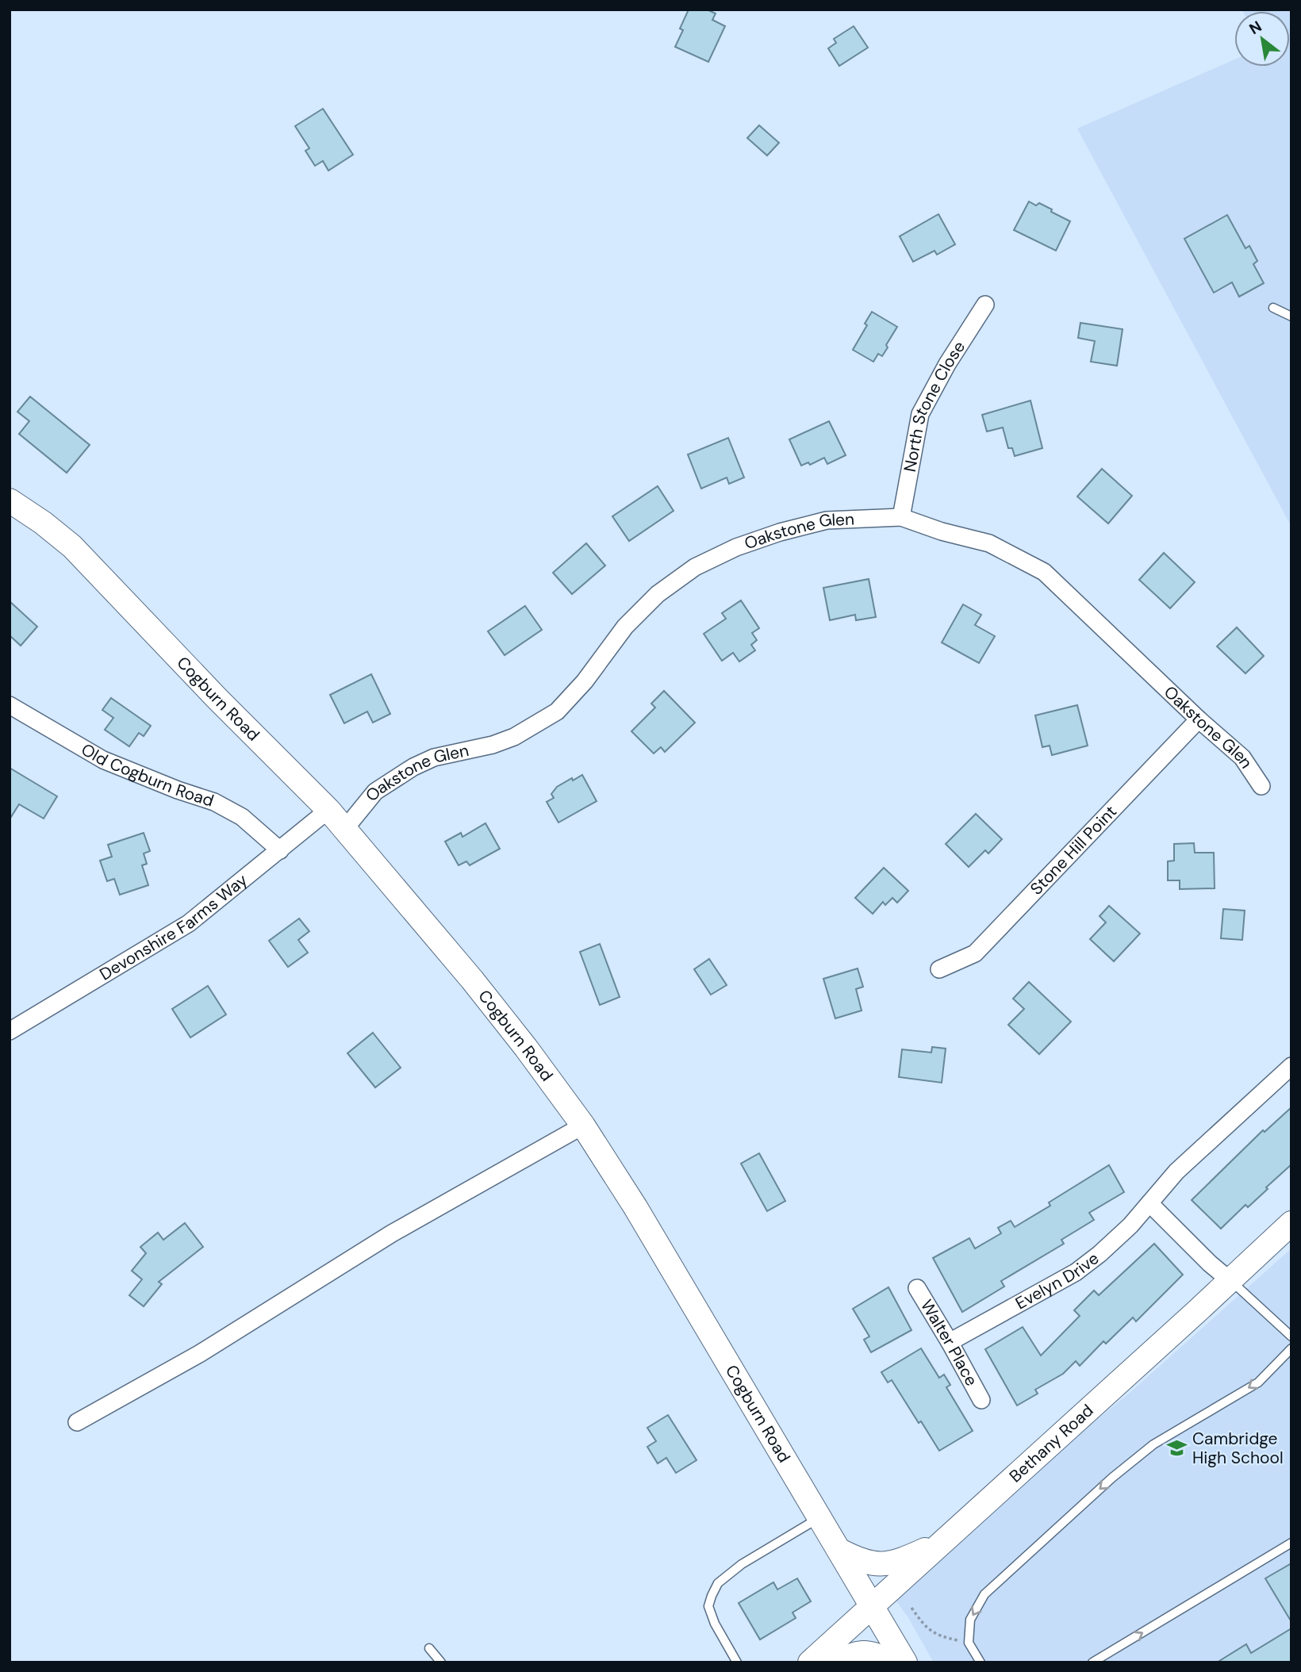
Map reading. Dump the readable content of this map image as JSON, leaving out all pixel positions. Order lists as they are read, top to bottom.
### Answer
{
  "streets": {
    "street": [
      "North Stone Close",
      "Oakstone Glen",
      "Cogburn Road",
      "Old Cogburn Road",
      "Stone Hill Point",
      "Devonshire Farms Way",
      "Evelyn Drive",
      "Walter Place",
      "Bethany Road"
    ]
  },
  "crossings": [
    ["North Stone Close", "Oakstone Glen"],
    ["Oakstone Glen", "Cogburn Road"],
    ["Oakstone Glen", "Stone Hill Point"],
    ["Cogburn Road", "Devonshire Farms Way"],
    ["Cogburn Road", "Bethany Road"],
    ["Old Cogburn Road", "Devonshire Farms Way"],
    ["Evelyn Drive", "Walter Place"]
  ],
  "places": {
    "school or university": ["Cambridge High School"]
  },
  "north": "top left"
}
